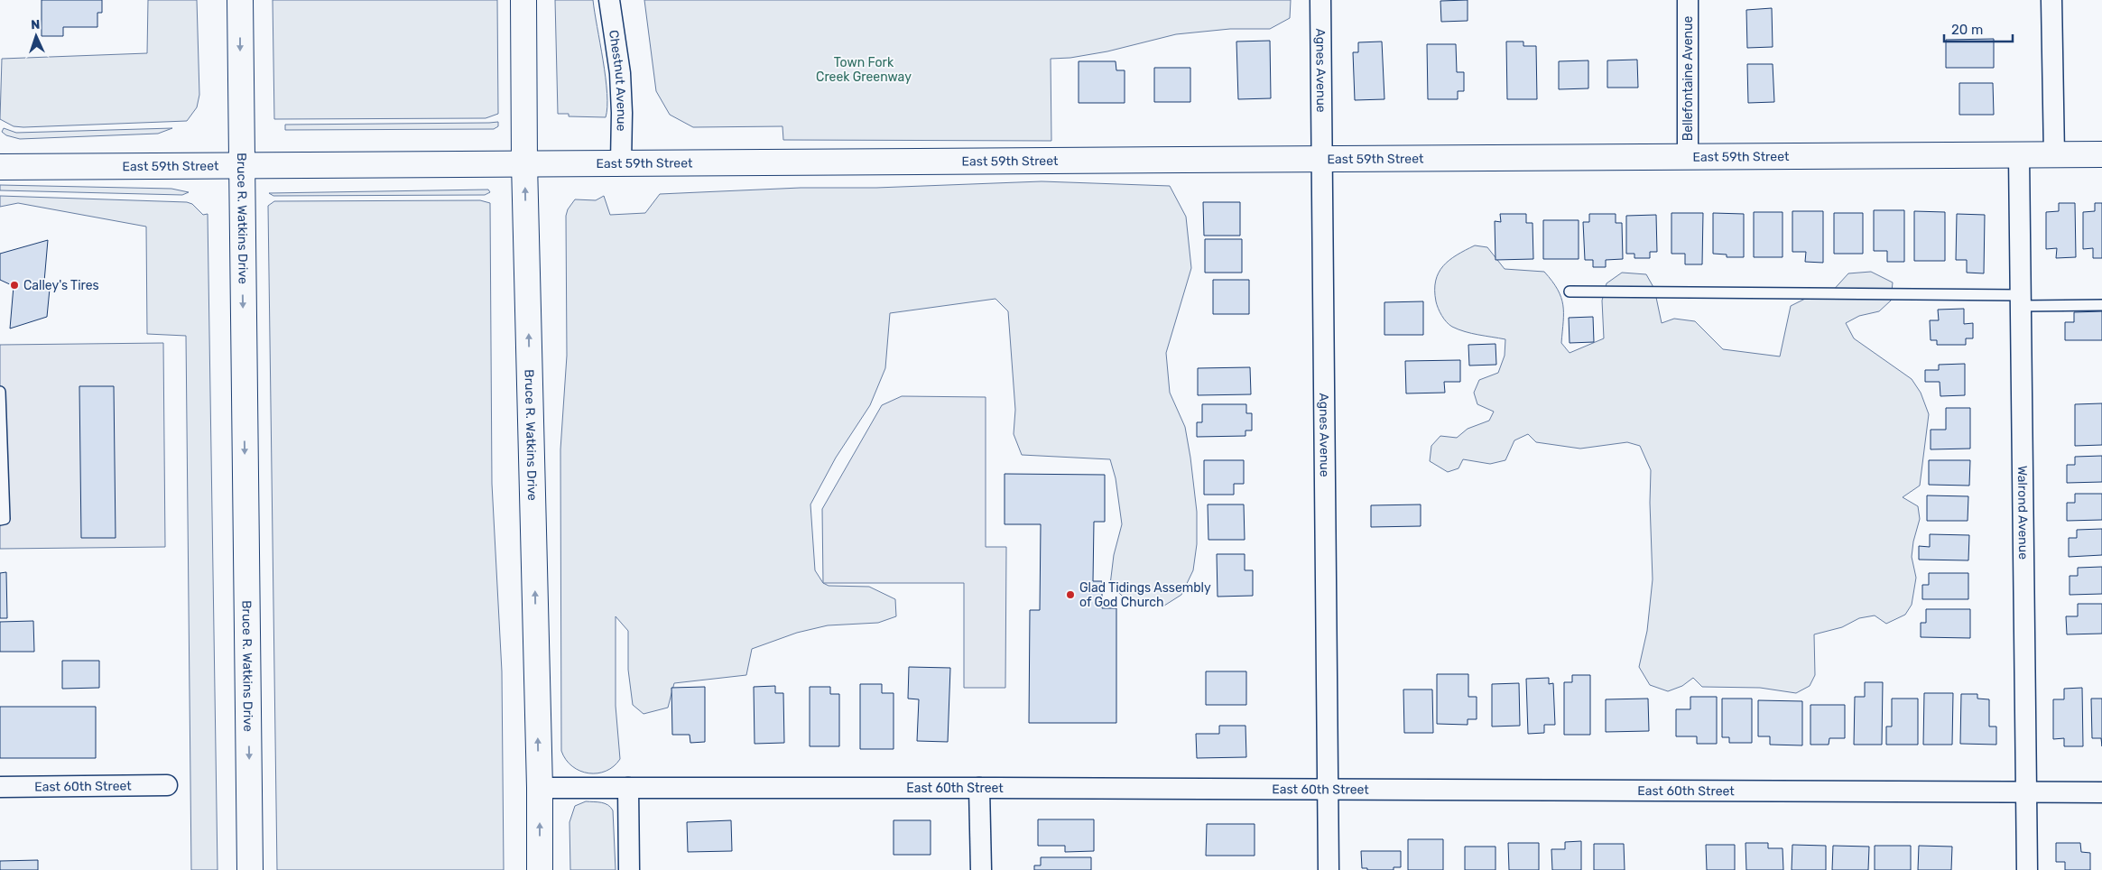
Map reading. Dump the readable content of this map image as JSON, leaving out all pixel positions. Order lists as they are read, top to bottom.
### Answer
{
  "streets": {
    "main road": ["East 59th Street", "Bruce R. Watkins Drive"],
    "street": [
      "Agnes Avenue",
      "Bellefontaine Avenue",
      "Chestnut Avenue",
      "Walrond Avenue",
      "East 60th Street"
    ]
  },
  "crossings": [
    ["Agnes Avenue", "East 59th Street"],
    ["Agnes Avenue", "East 60th Street"],
    ["Bellefontaine Avenue", "East 59th Street"],
    ["Chestnut Avenue", "East 59th Street"],
    ["East 59th Street", "Bruce R. Watkins Drive"],
    ["East 59th Street", "Walrond Avenue"],
    ["Bruce R. Watkins Drive", "East 60th Street"],
    ["Walrond Avenue", "East 60th Street"]
  ],
  "parks": ["Town Fork Creek Greenway"],
  "places": ["Calley's Tires", "Glad Tidings Assembly of God Church"],
  "scale_bar": "20 m",
  "north": "top"
}
